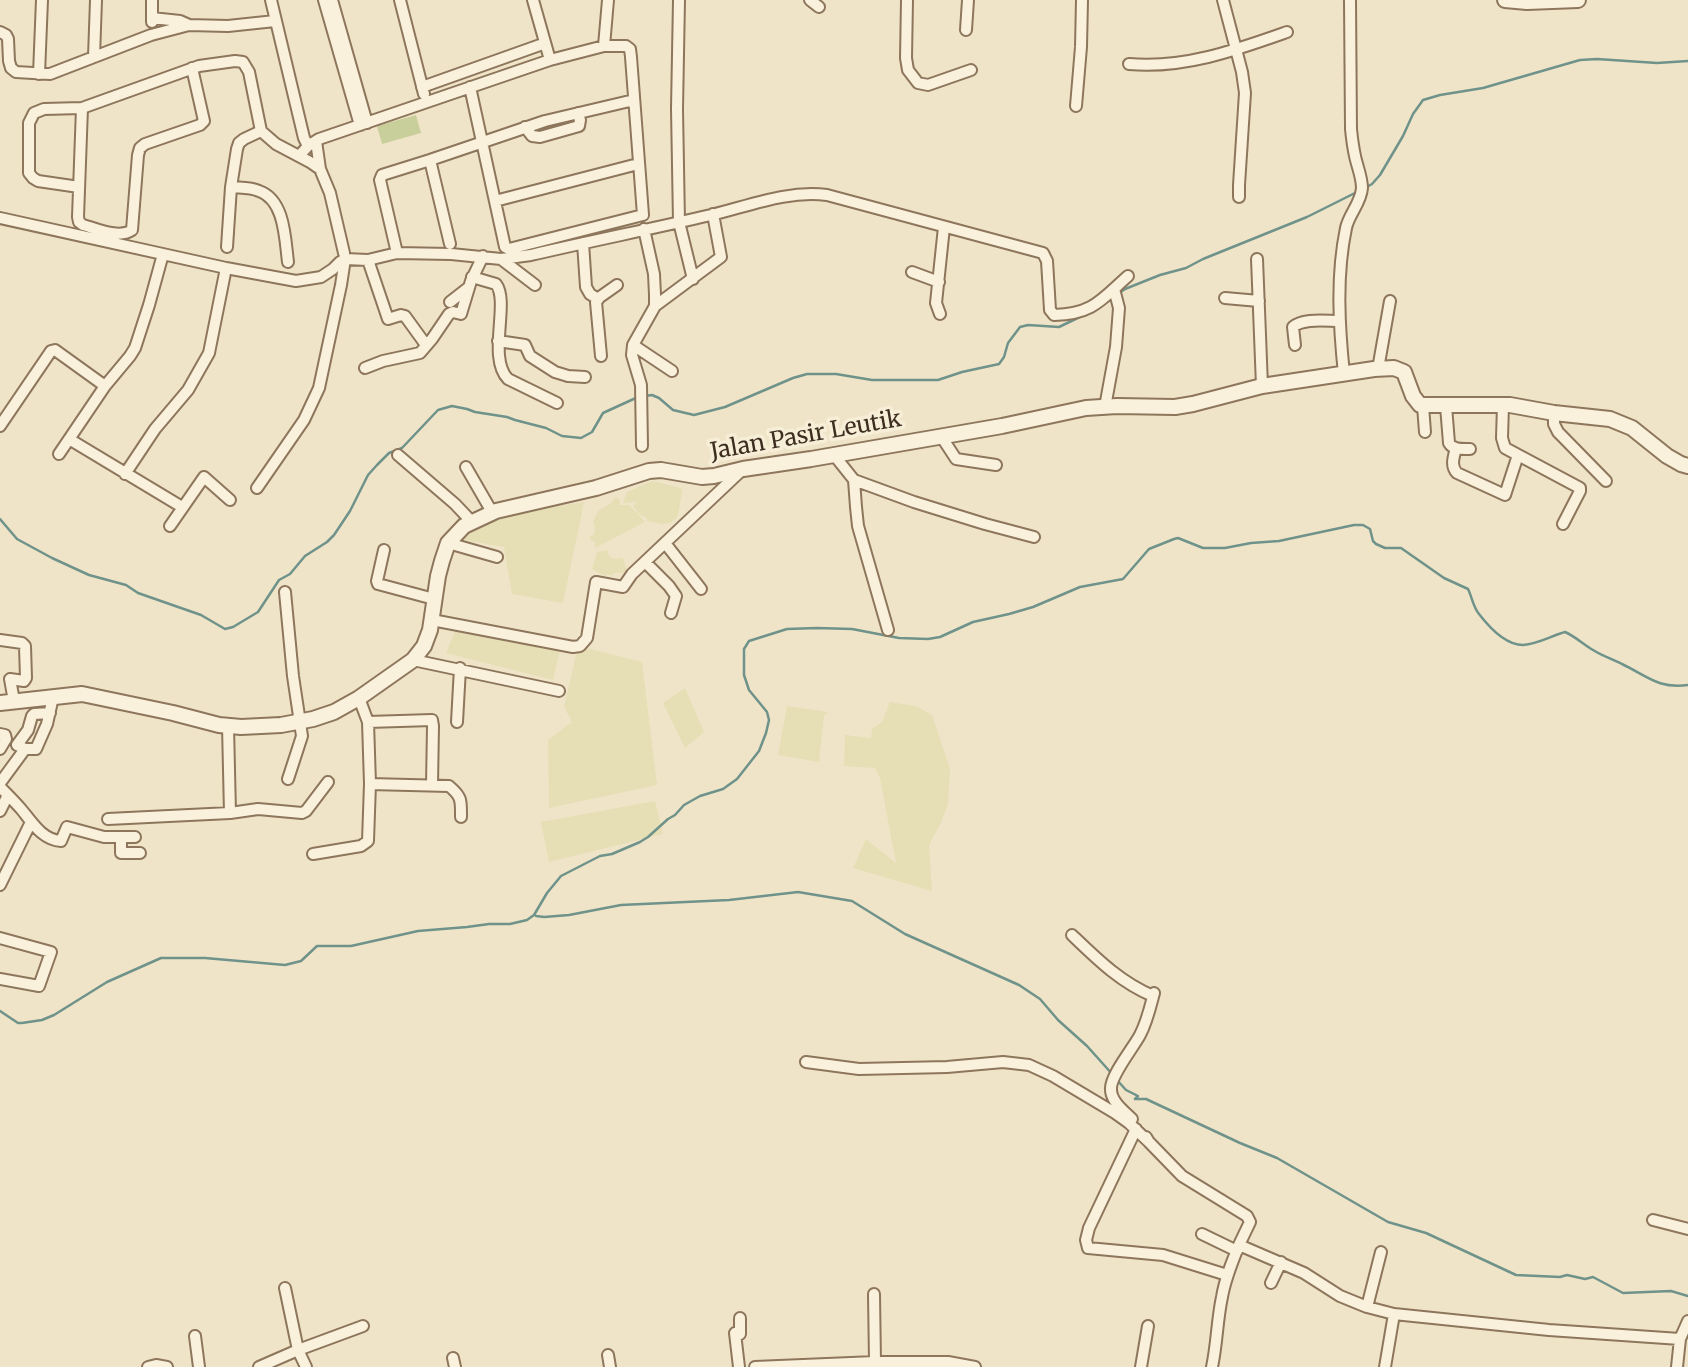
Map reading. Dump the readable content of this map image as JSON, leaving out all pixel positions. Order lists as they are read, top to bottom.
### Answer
{
  "streets": {
    "street": ["Jalan Pasir Leutik"]
  }
}
